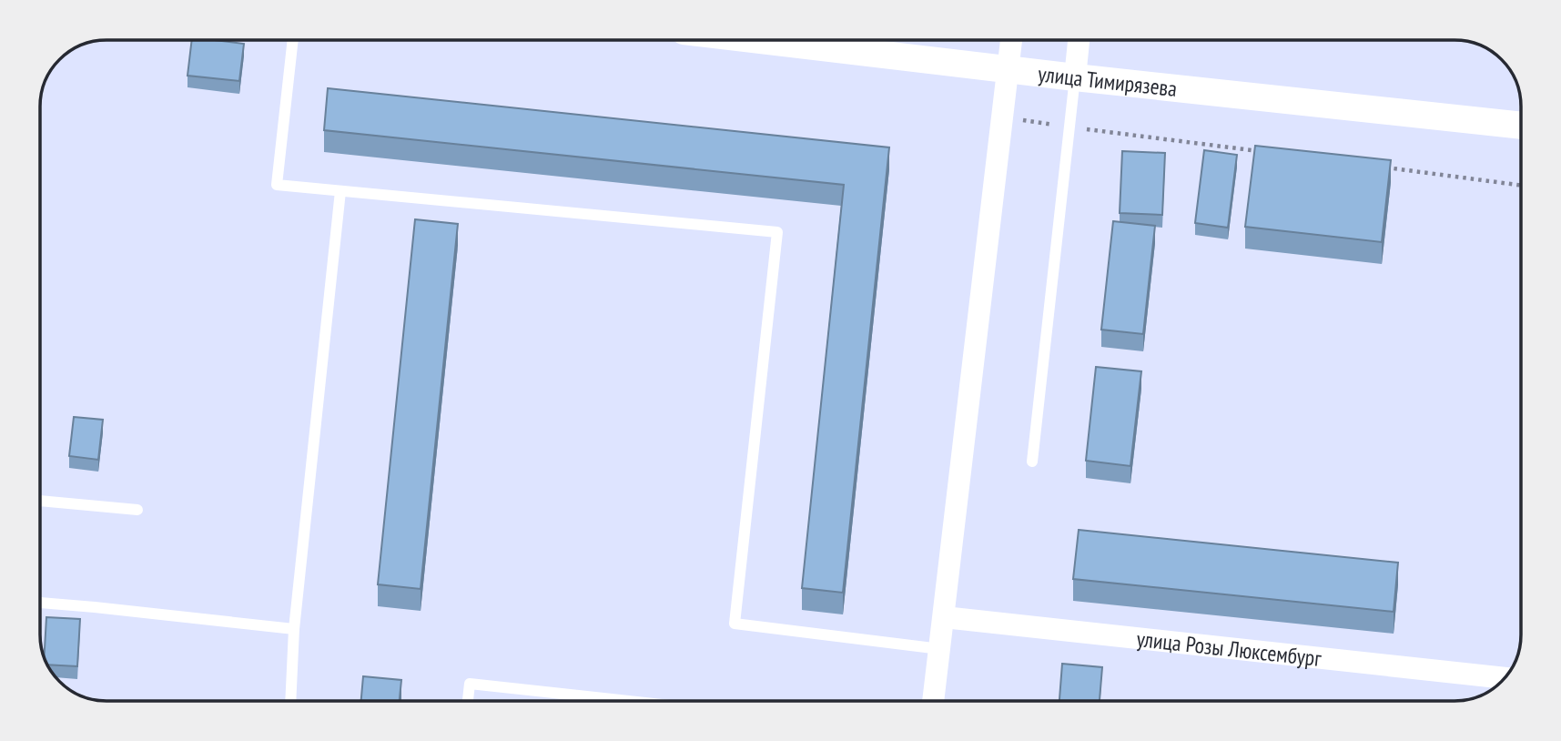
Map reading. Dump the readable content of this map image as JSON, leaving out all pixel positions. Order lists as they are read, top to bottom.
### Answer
{
  "streets": {
    "street": ["улица Тимирязева", "улица Розы Люксембург"]
  }
}
